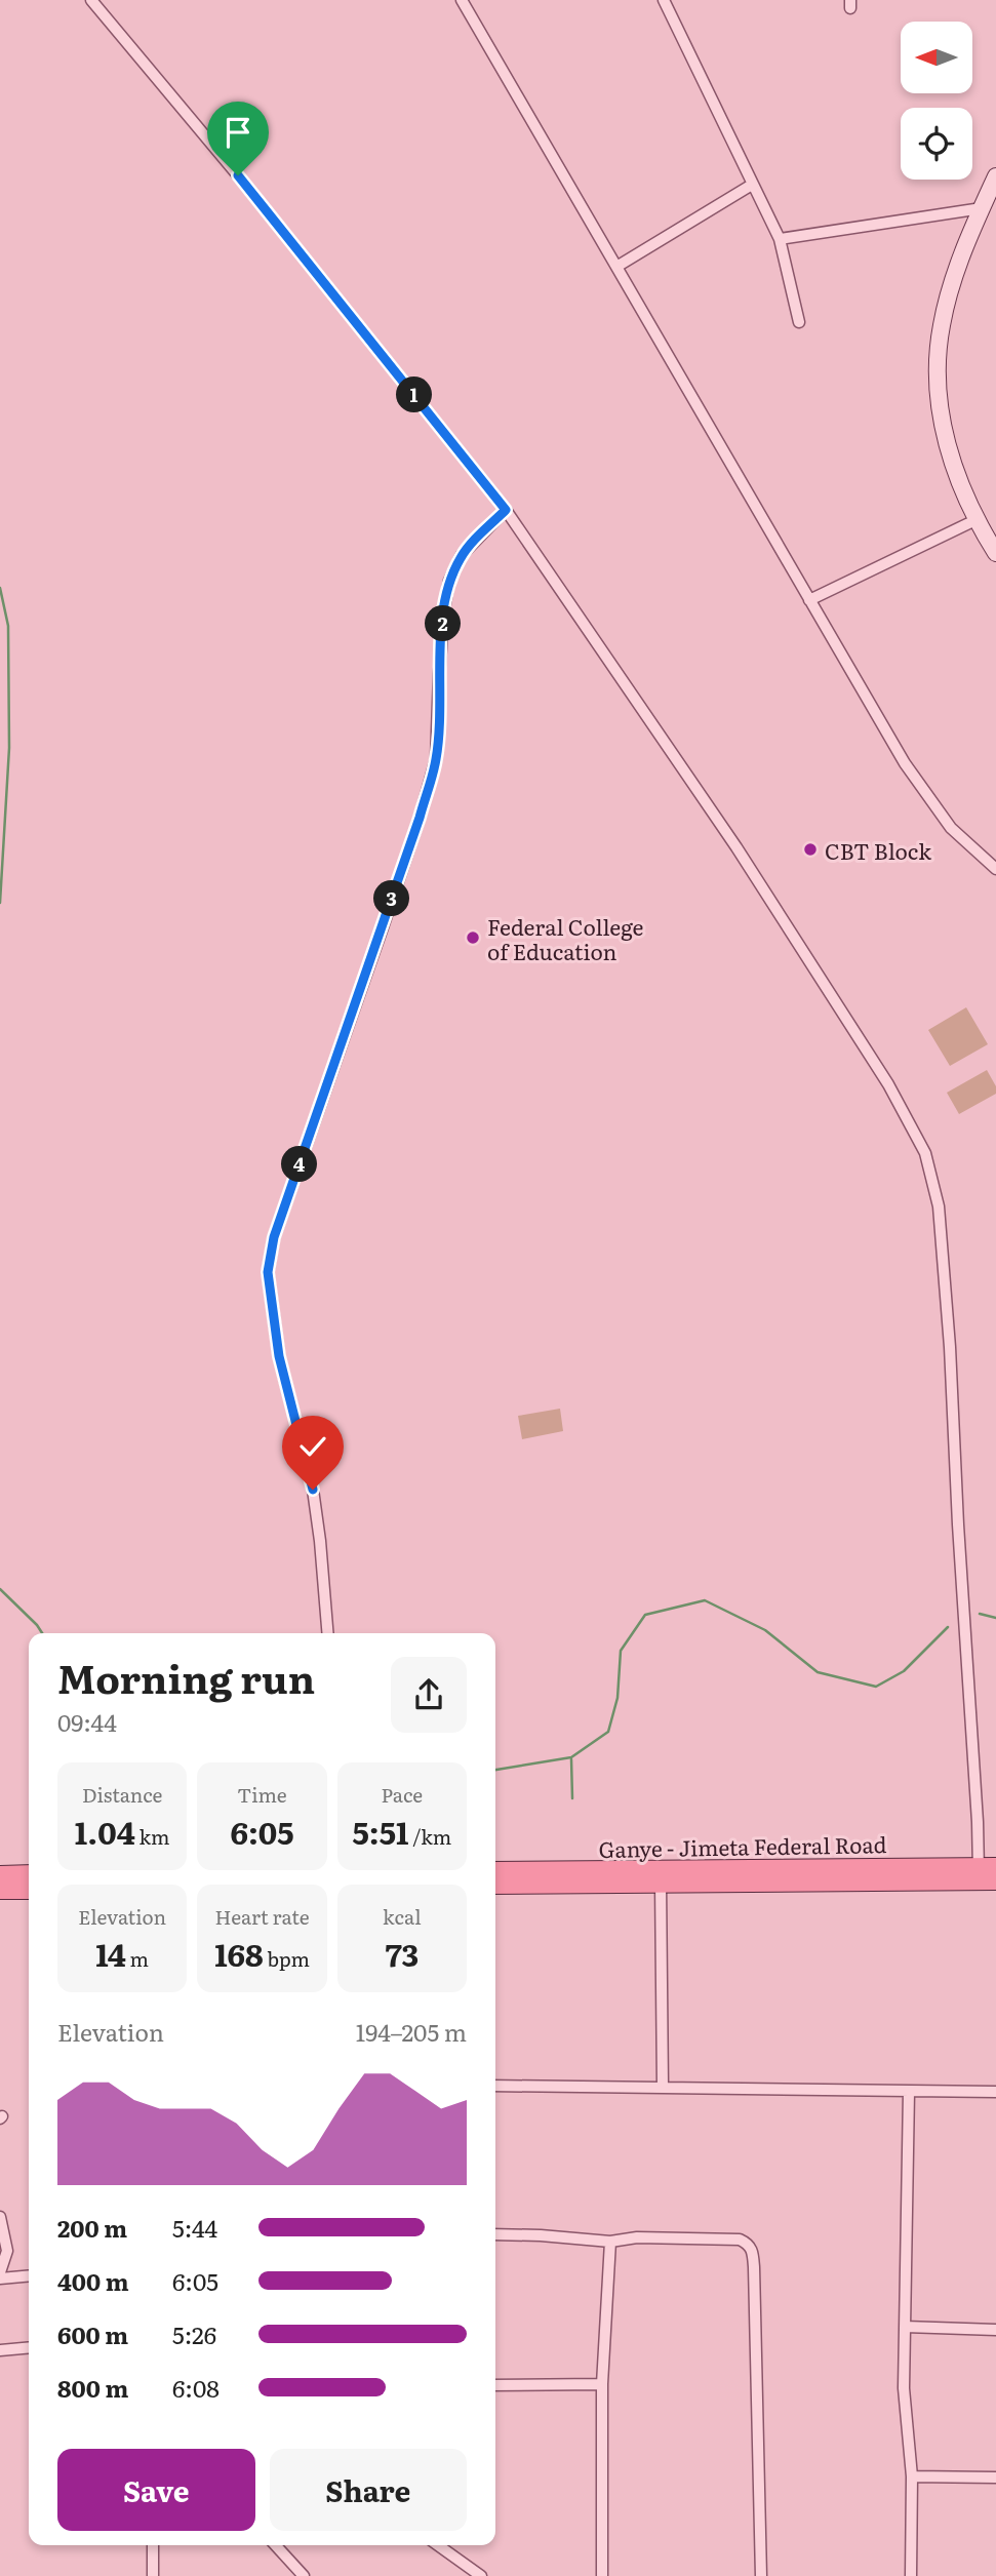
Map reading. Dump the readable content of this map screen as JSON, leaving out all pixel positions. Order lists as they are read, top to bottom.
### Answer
{
  "streets": {
    "main road": ["Ganye - Jimeta Federal Road"]
  },
  "places": ["CBT Block", "Federal College of Education"],
  "north": "left",
  "page": {
    "pins": [
      "1",
      "2",
      "3",
      "4"
    ],
    "heading": ["Morning run", "09:44"],
    "stats": [
      ["Distance", "1.04 km"],
      ["Time", "6:05"],
      ["Pace", "5:51 /km"],
      ["Elevation", "14 m"],
      ["Heart rate", "168 bpm"],
      ["kcal", "73"]
    ],
    "chart": ["Elevation", "194–205 m"],
    "list": [
      {
        "name": "200 m",
        "note": "5:44"
      },
      {
        "name": "400 m",
        "note": "6:05"
      },
      {
        "name": "600 m",
        "note": "5:26"
      },
      {
        "name": "800 m",
        "note": "6:08"
      }
    ],
    "buttons": ["Save", "Share"]
  }
}
